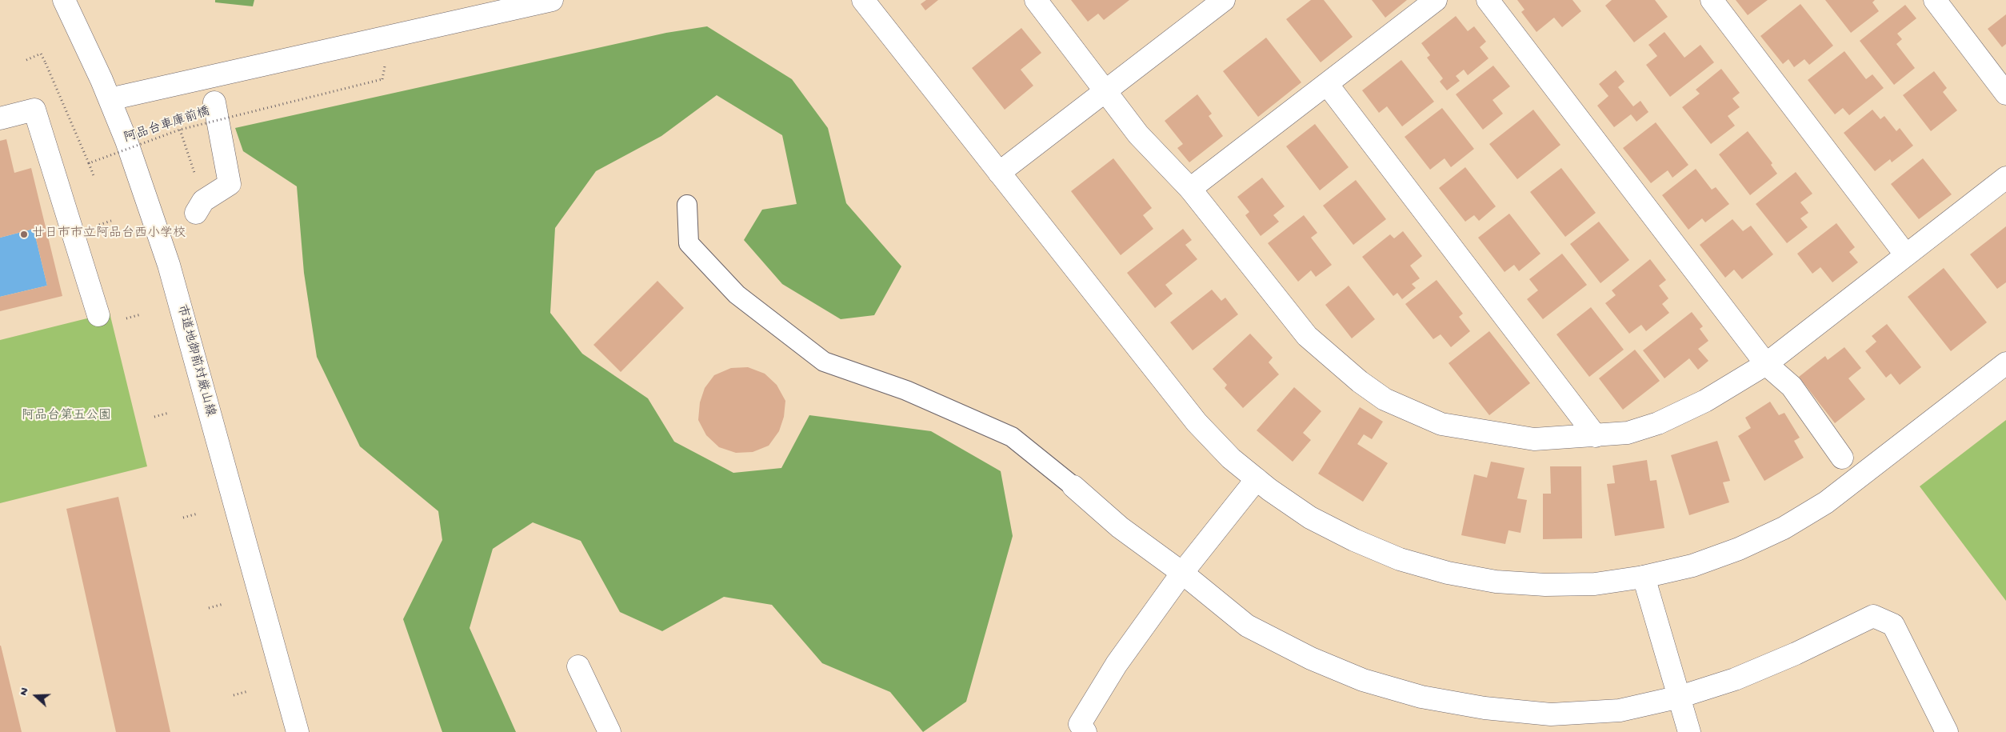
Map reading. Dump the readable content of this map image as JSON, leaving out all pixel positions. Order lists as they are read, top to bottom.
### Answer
{
  "streets": {
    "street": ["市道地御前対厳山線"],
    "path": ["阿品台車庫前橋"]
  },
  "parks": ["阿品台第五公園"],
  "places": ["廿日市市立阿品台西小学校"],
  "north": "left"
}
